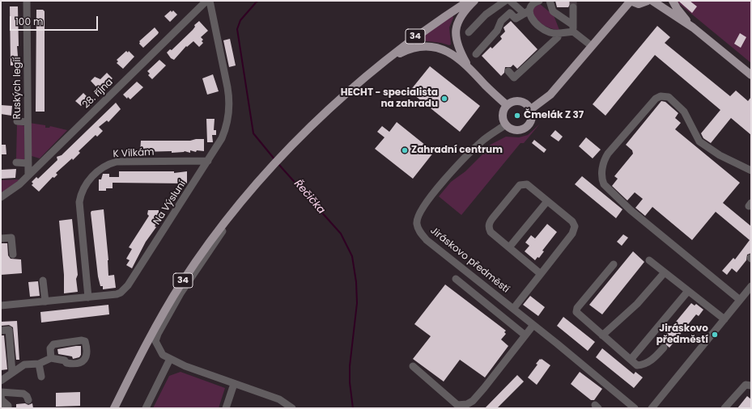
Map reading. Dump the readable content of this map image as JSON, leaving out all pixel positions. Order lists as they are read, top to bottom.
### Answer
{
  "streets": {
    "main road": ["34"],
    "street": [
      "Ruských legií",
      "28. října",
      "K Vilkám",
      "Na Výsluní",
      "Jiráskovo předměstí"
    ]
  },
  "crossings": [
    ["Ruských legií", "28. října"],
    ["K Vilkám", "Na Výsluní"]
  ],
  "water": ["Řečička"],
  "places": [
    "HECHT - specialista na zahradu",
    "Čmelák Z 37",
    "Zahradní centrum",
    "Jiráskovo předměstí"
  ],
  "scale_bar": "100 m"
}
